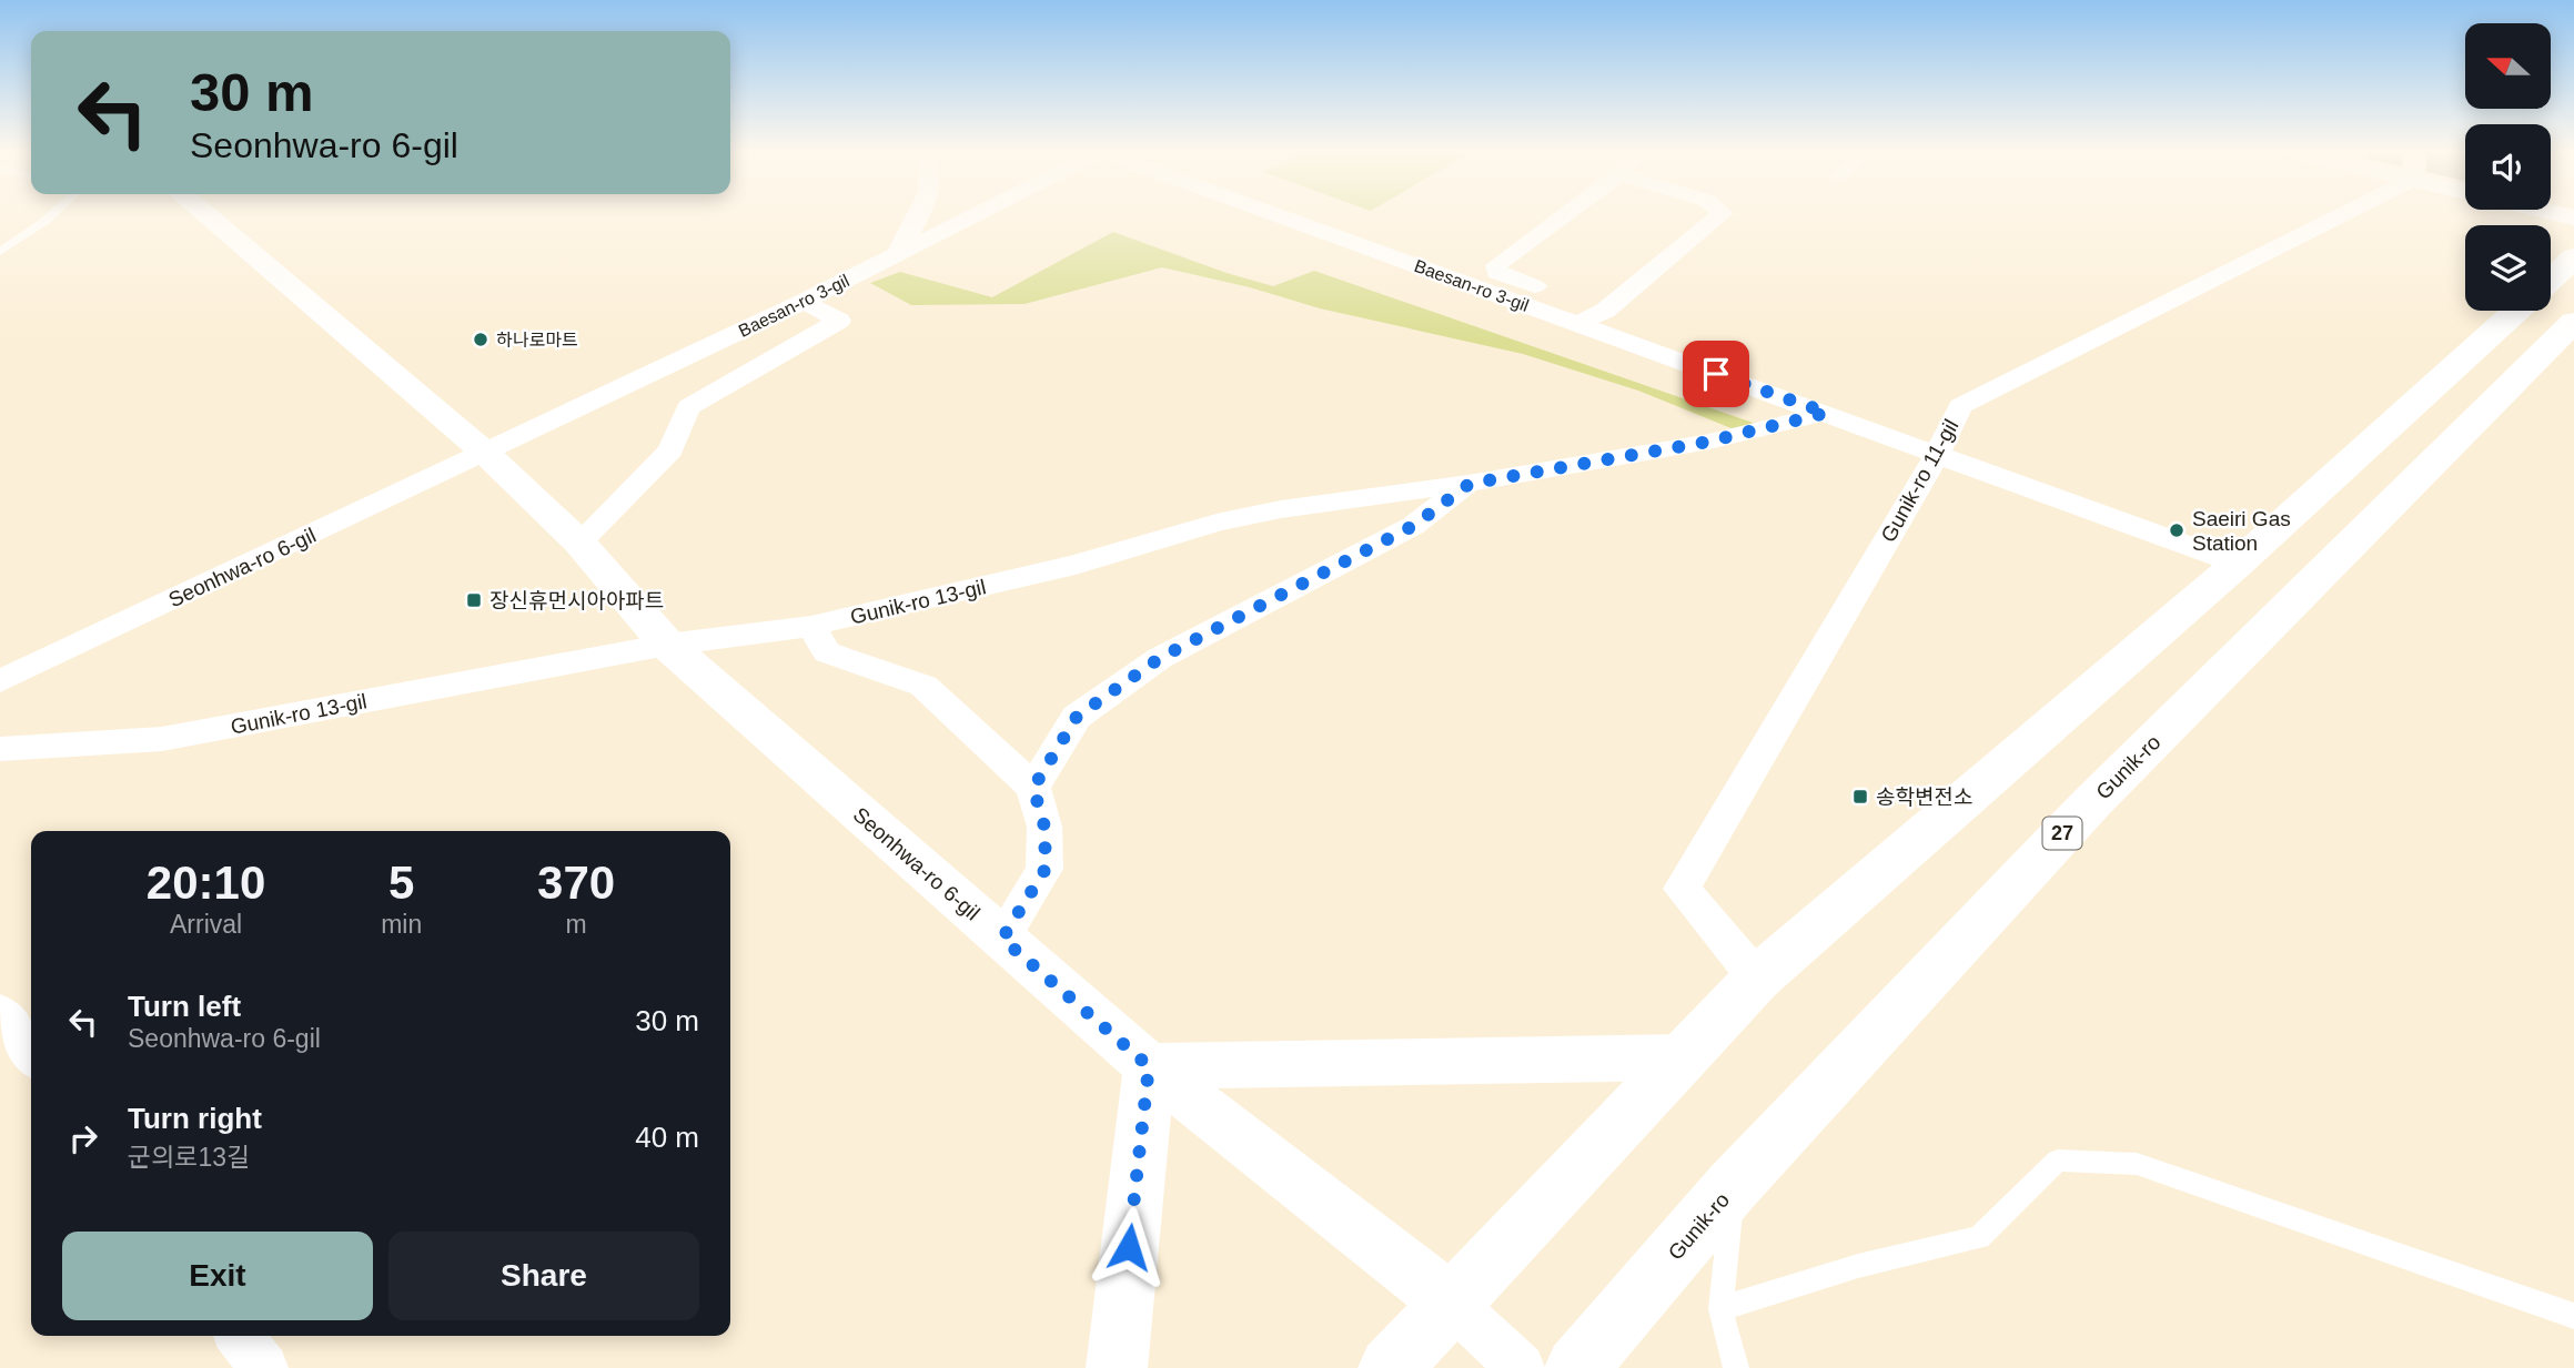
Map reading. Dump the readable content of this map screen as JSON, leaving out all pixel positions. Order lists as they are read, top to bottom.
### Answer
{
  "streets": {
    "main road": ["Gunik-ro", "27"],
    "street": [
      "Baesan-ro 3-gil",
      "Gunik-ro 11-gil",
      "Seonhwa-ro 6-gil",
      "Gunik-ro 13-gil"
    ]
  },
  "crossings": [
    ["Baesan-ro 3-gil", "Gunik-ro 11-gil"],
    ["Baesan-ro 3-gil", "Seonhwa-ro 6-gil"],
    ["Baesan-ro 3-gil", "Gunik-ro 13-gil"],
    ["Seonhwa-ro 6-gil", "Gunik-ro 13-gil"]
  ],
  "places": {
    "other": ["하나로마트", "Saeiri Gas Station"],
    "transit": ["장신휴먼시아아파트", "송학변전소"]
  },
  "north": "left",
  "page": {
    "turn": ["30 m", "Seonhwa-ro 6-gil"],
    "eta": [
      "20:10",
      "Arrival",
      "5",
      "min",
      "370",
      "m"
    ],
    "list": [
      {
        "name": "Turn left",
        "note": "Seonhwa-ro 6-gil",
        "value": "30 m"
      },
      {
        "name": "Turn right",
        "note": "군의로13길",
        "value": "40 m"
      }
    ],
    "buttons": ["Exit", "Share"]
  }
}
